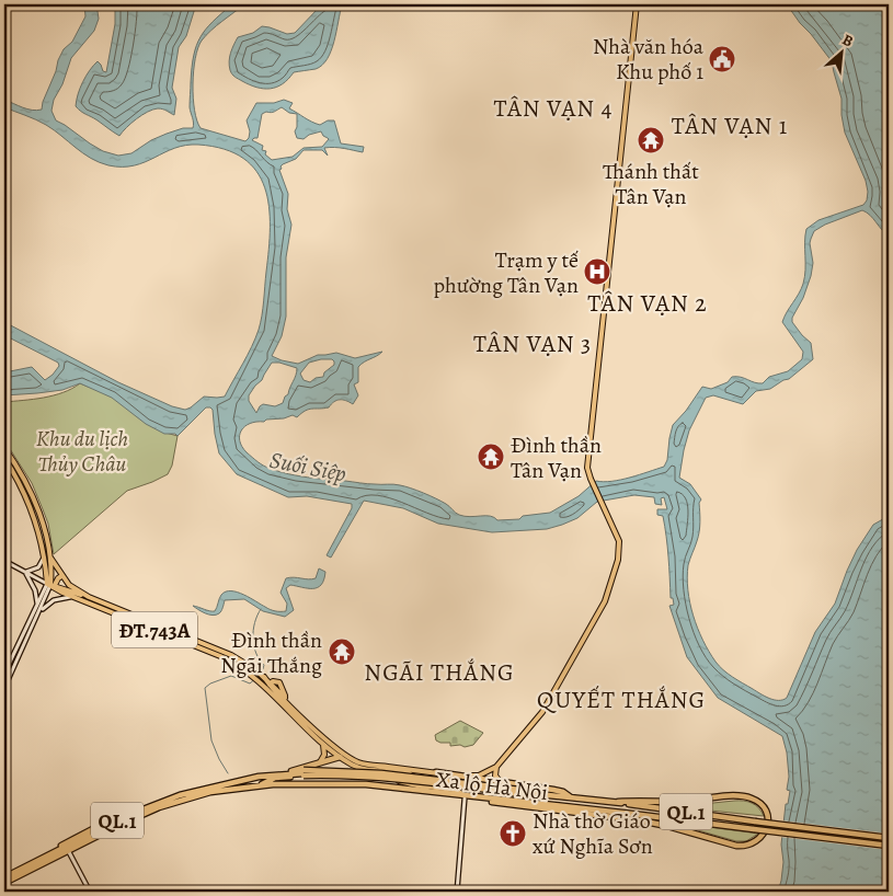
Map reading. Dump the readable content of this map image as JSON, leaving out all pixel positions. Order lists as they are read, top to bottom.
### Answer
{
  "streets": {
    "highway": ["Xa lộ Hà Nội", "QL.1"],
    "main road": ["ĐT.743A"]
  },
  "crossings": [
    ["ĐT.743A", "Xa lộ Hà Nội"],
    ["ĐT.743A", "QL.1"],
    ["Xa lộ Hà Nội", "QL.1"]
  ],
  "districts": [
    "TÂN VẠN 4",
    "TÂN VẠN 1",
    "TÂN VẠN 2",
    "TÂN VẠN 3",
    "NGÃI THẮNG",
    "QUYẾT THẮNG"
  ],
  "water": ["Suối Siệp"],
  "parks": ["Khu du lịch Thủy Châu"],
  "places": {
    "public building": ["Nhà văn hóa Khu phố 1"],
    "temple": ["Thánh thất Tân Vạn", "Đình thần Tân Vạn", "Đình thần Ngãi Thắng"],
    "hospital": ["Trạm y tế phường Tân Vạn"],
    "church": ["Nhà thờ Giáo xứ Nghĩa Sơn"]
  },
  "north": "top right"
}
